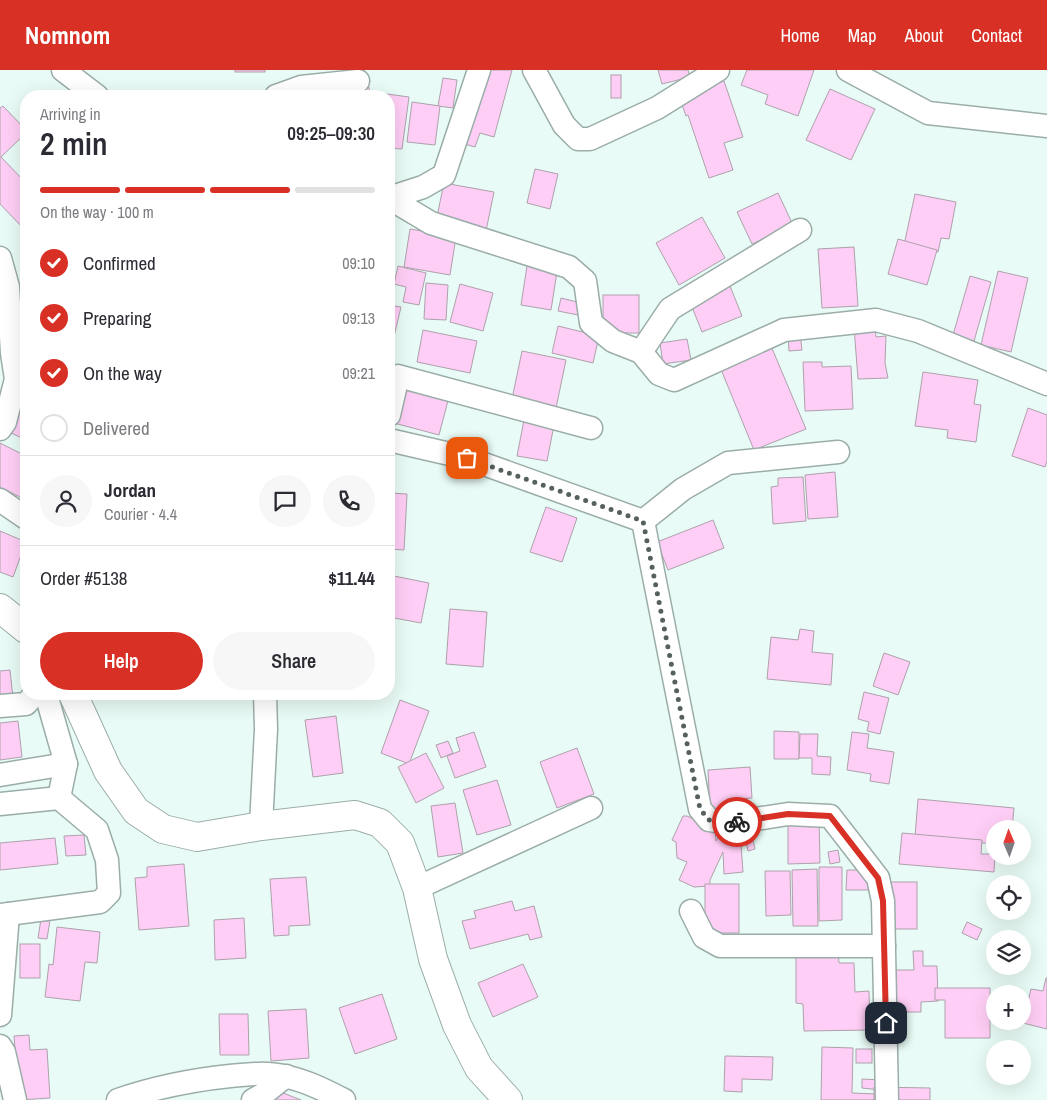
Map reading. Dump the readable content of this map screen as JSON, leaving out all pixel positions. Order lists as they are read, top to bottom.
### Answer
{
  "north": "top",
  "page": {
    "header": "Nomnom",
    "nav": [
      "Home",
      "Map",
      "About",
      "Contact"
    ],
    "heading": ["2 min", "Arriving in", "09:25–09:30"],
    "panel": [
      "Jordan",
      "Courier · 4.4",
      "Order #5138",
      "$11.44"
    ],
    "bar": "On the way · 100 m",
    "list": [
      ["Confirmed", "09:10"],
      ["Preparing", "09:13"],
      ["On the way", "09:21"],
      "Delivered"
    ],
    "buttons": ["Help", "Share"],
    "map_buttons": ["+", "−"]
  }
}
